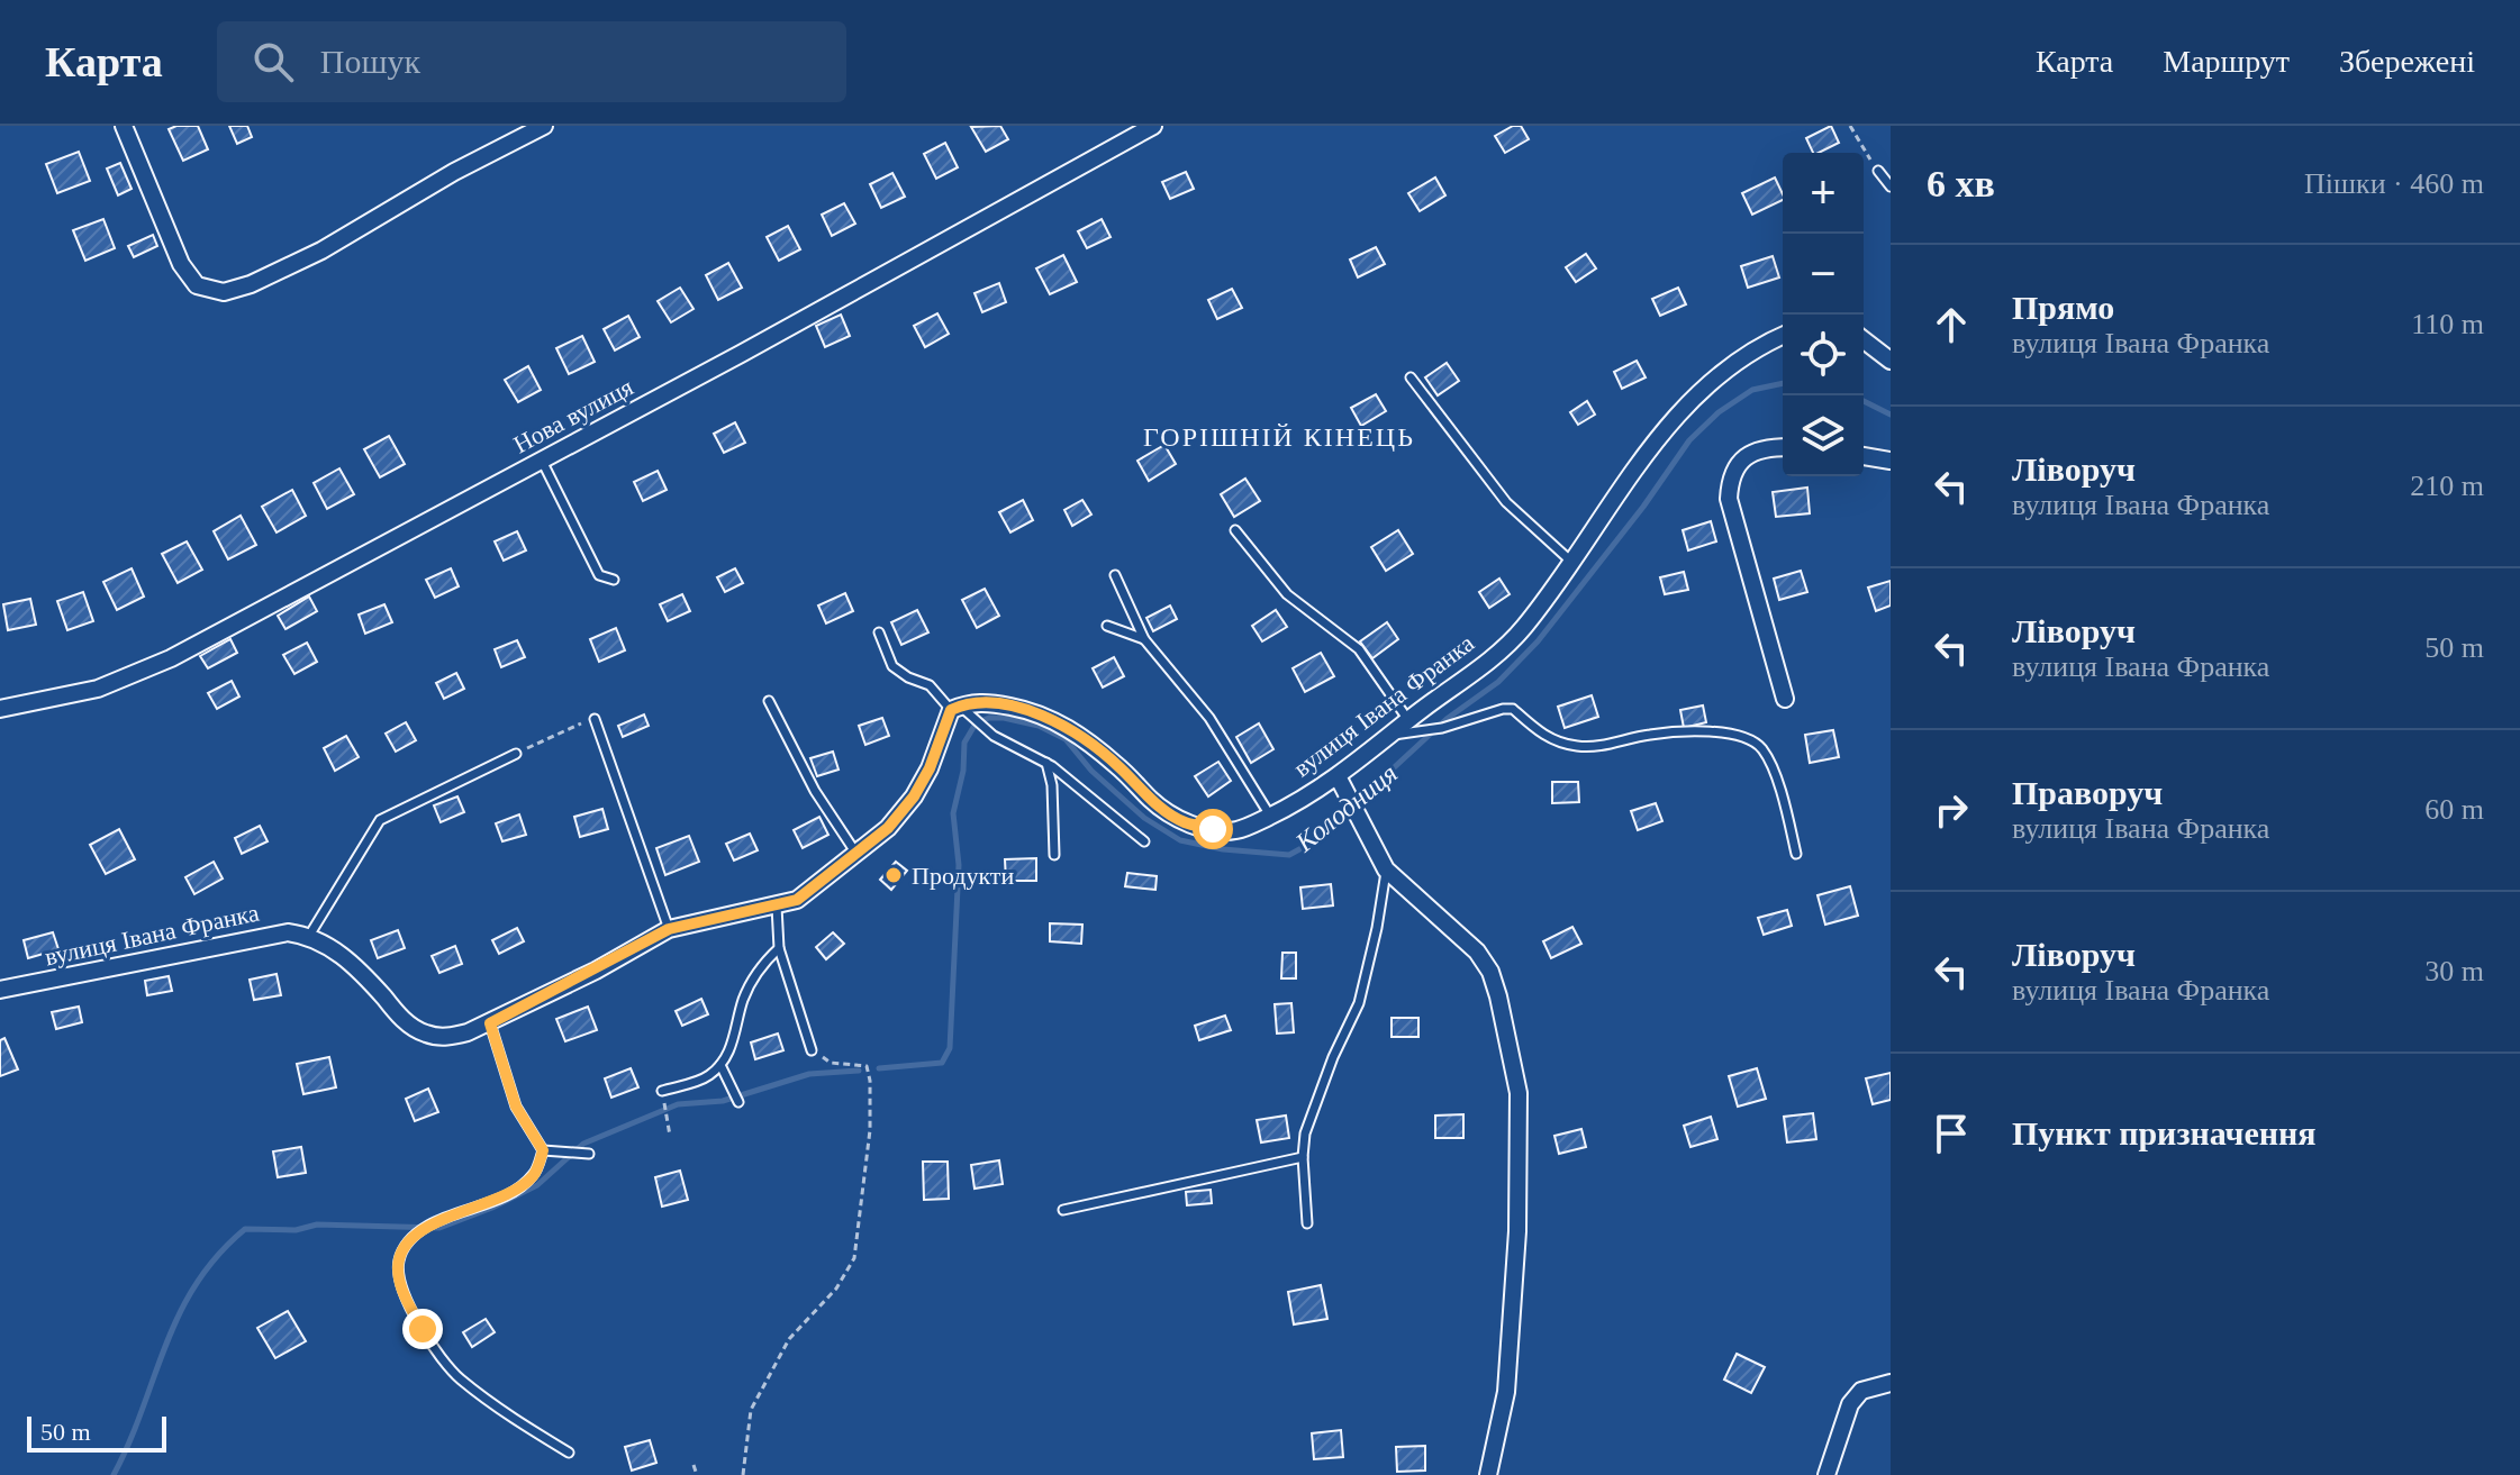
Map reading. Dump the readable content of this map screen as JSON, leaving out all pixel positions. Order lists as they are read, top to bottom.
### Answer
{
  "streets": {
    "street": ["Нова вулиця", "вулиця Івана Франка"]
  },
  "districts": ["ГОРІШНІЙ КІНЕЦЬ"],
  "water": ["Колодниця"],
  "places": ["Продукти"],
  "scale_bar": "50 m",
  "page": {
    "header": "Карта",
    "search": "Пошук",
    "nav": ["Карта", "Маршрут", "Збережені"],
    "heading": ["6 хв", "Пішки · 460 m"],
    "map_buttons": ["+", "−"],
    "list": [
      ["Прямо", "вулиця Івана Франка", "110 m"],
      ["Ліворуч", "вулиця Івана Франка", "210 m"],
      ["Ліворуч", "вулиця Івана Франка", "50 m"],
      ["Праворуч", "вулиця Івана Франка", "60 m"],
      ["Ліворуч", "вулиця Івана Франка", "30 m"],
      "Пункт призначення"
    ],
    "scale": "50 m"
  }
}
